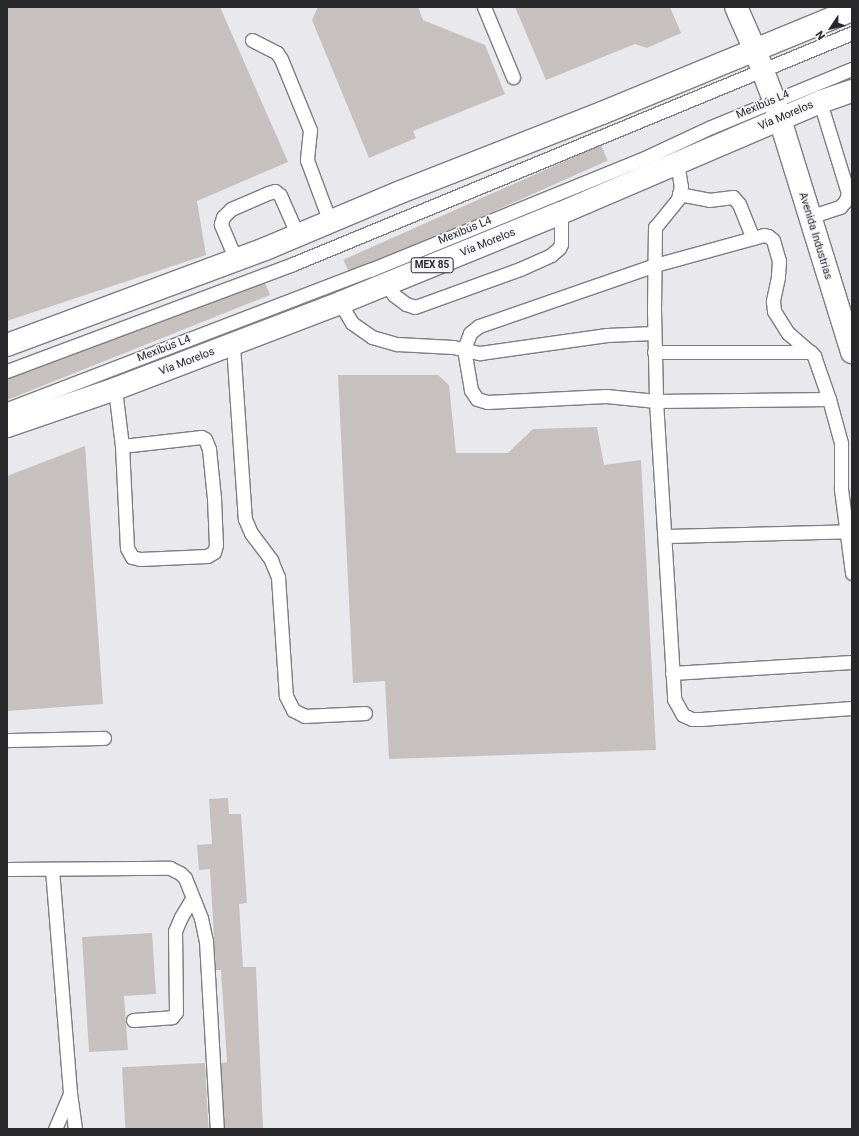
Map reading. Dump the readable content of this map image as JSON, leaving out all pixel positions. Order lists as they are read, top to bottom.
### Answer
{
  "streets": {
    "main road": ["Vía Morelos", "Avenida Industrias", "MEX 85"],
    "lane": ["Mexibús L4"]
  },
  "crossings": [
    ["Mexibús L4", "Vía Morelos"],
    ["Mexibús L4", "Avenida Industrias"],
    ["Vía Morelos", "Avenida Industrias"]
  ],
  "north": "bottom left"
}
